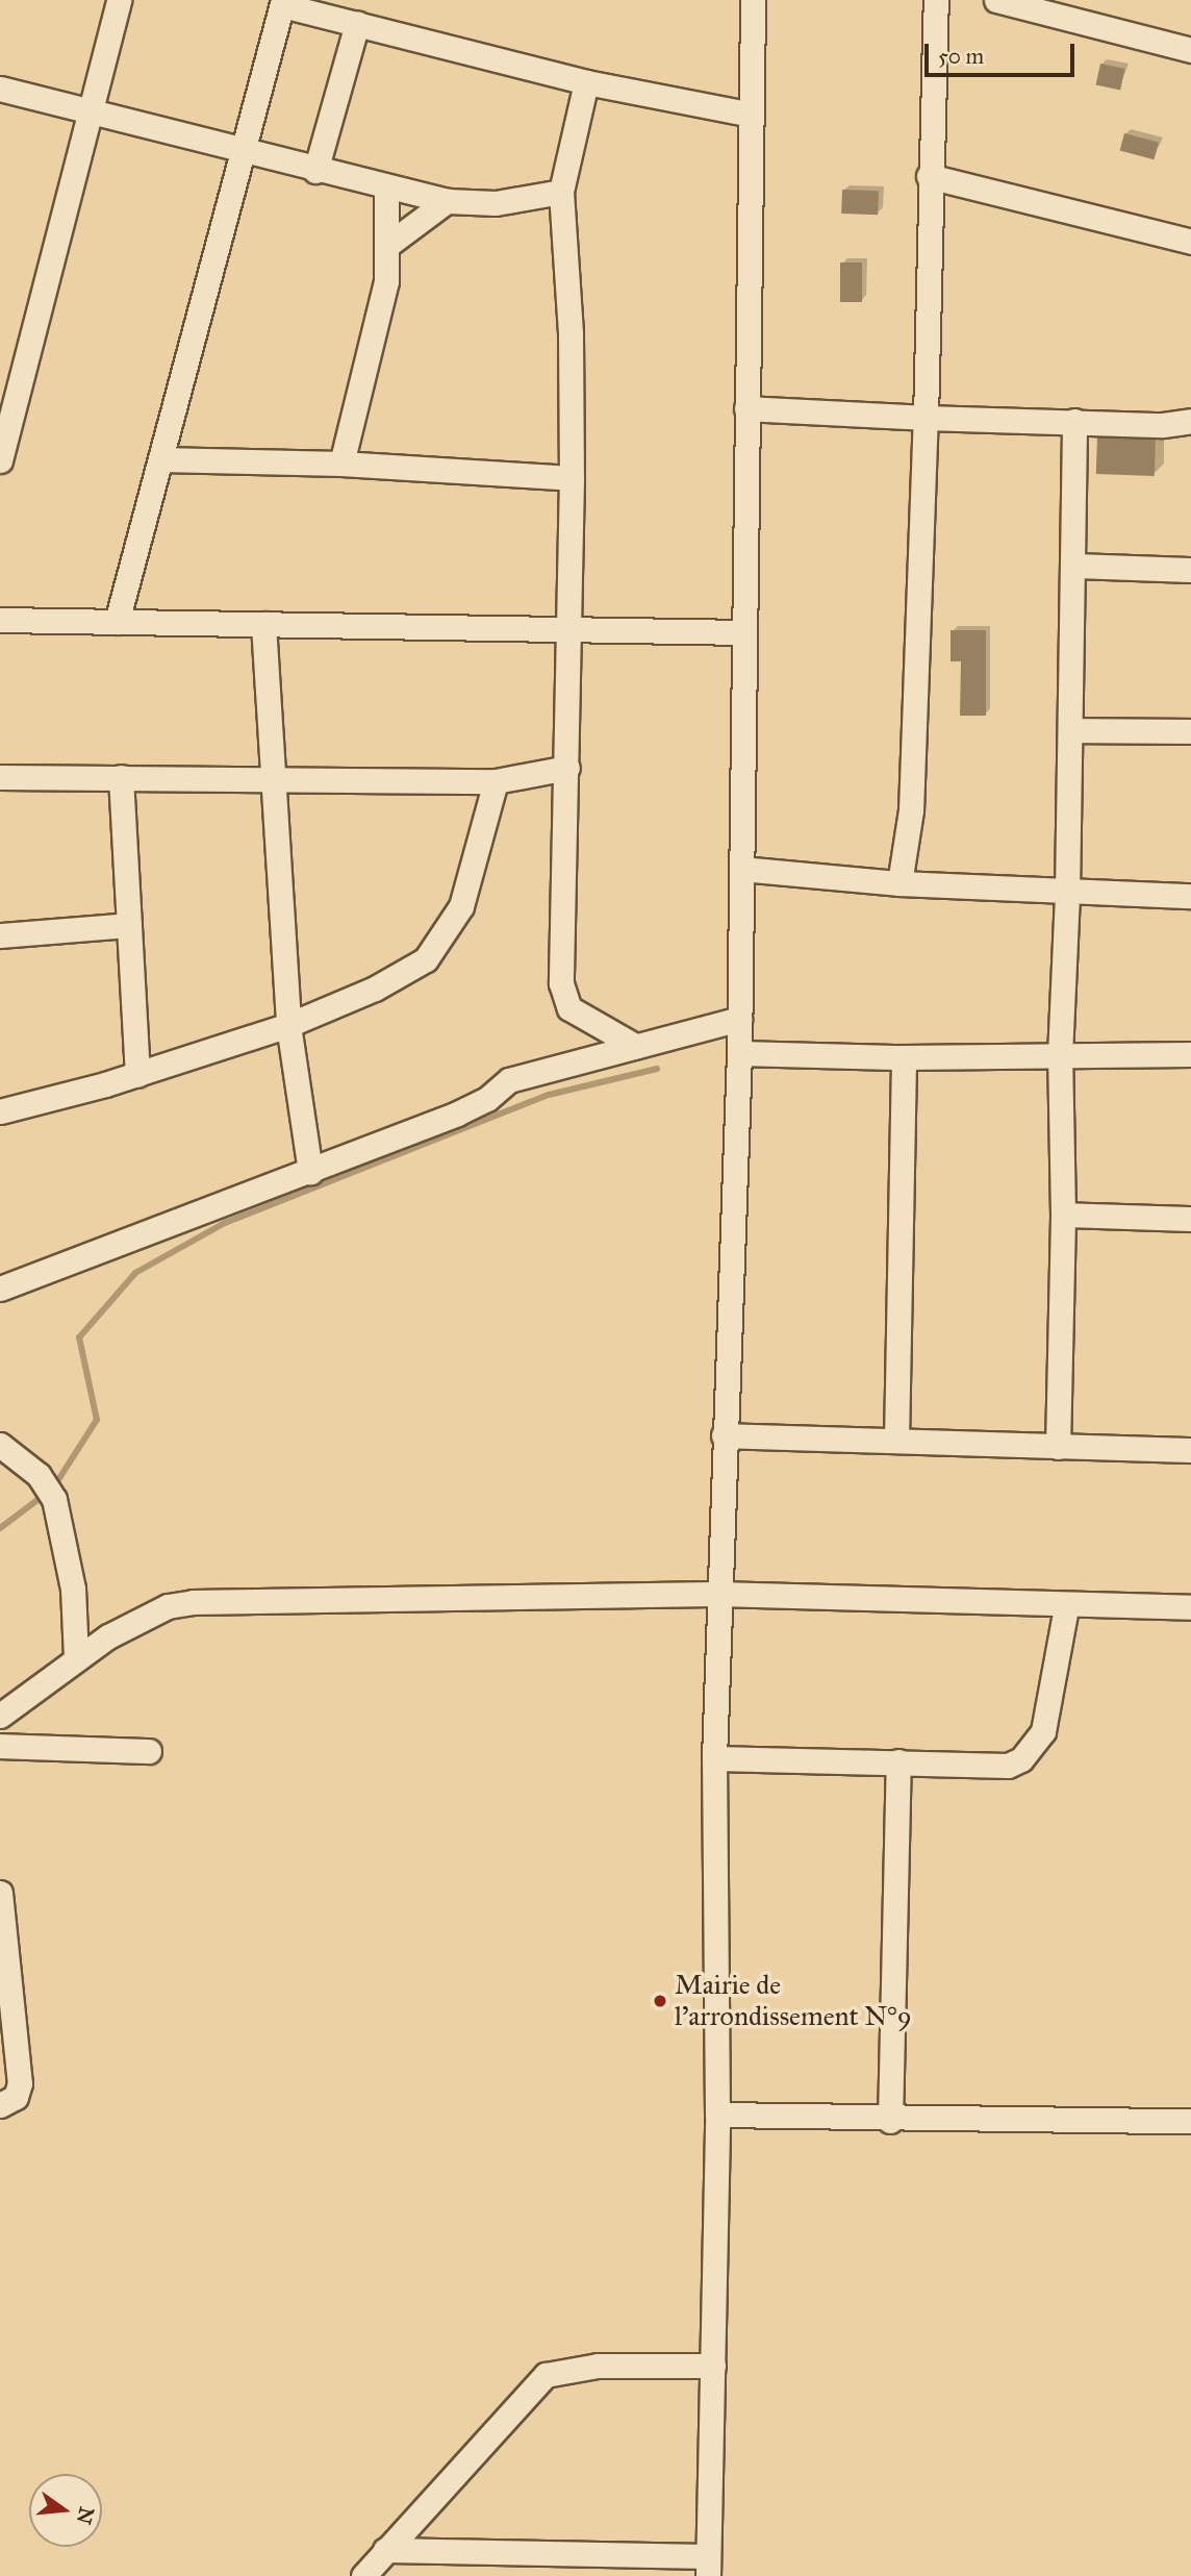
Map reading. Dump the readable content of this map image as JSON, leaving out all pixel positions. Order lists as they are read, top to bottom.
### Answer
{
  "places": ["Mairie de l'arrondissement N°9"],
  "scale_bar": "50 m",
  "north": "right"
}
